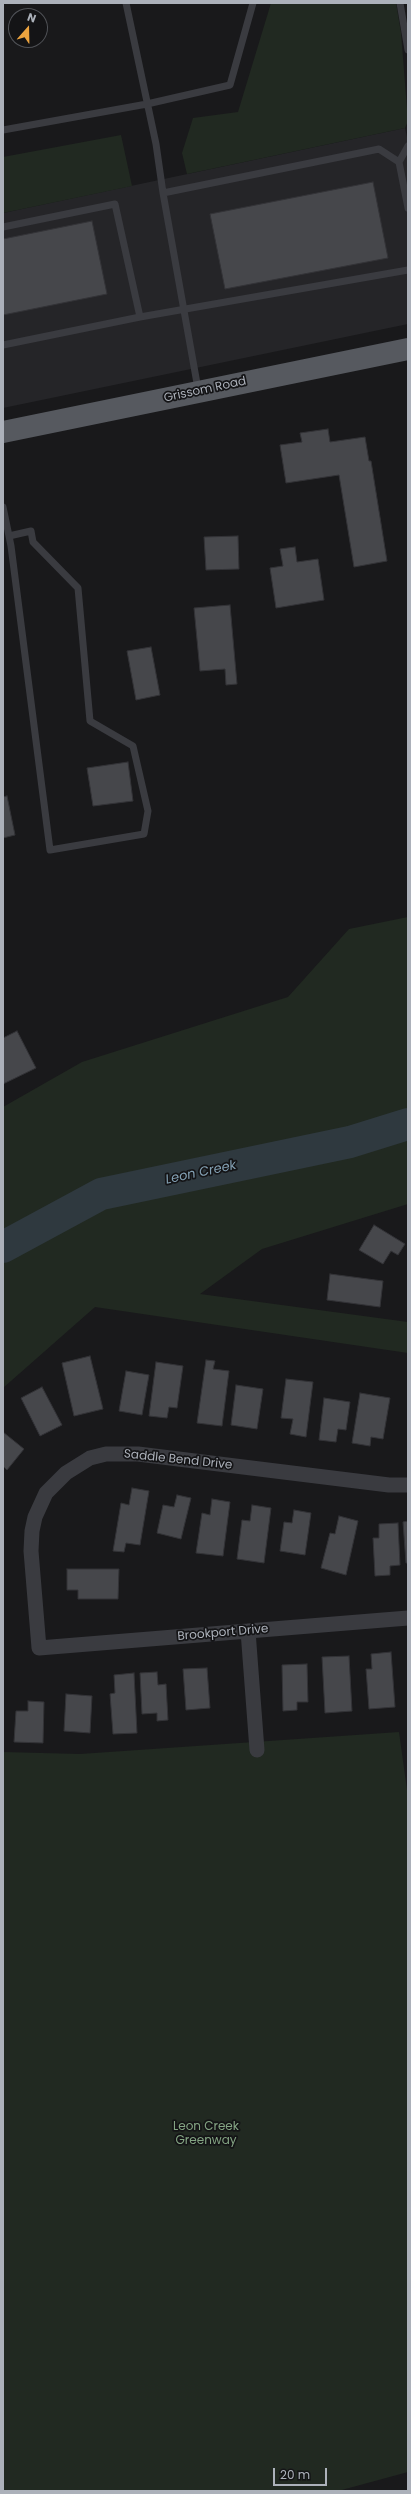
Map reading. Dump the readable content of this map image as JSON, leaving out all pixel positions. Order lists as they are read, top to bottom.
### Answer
{
  "streets": {
    "main road": ["Grissom Road"],
    "street": ["Saddle Bend Drive", "Brookport Drive"]
  },
  "crossings": [
    ["Saddle Bend Drive", "Brookport Drive"]
  ],
  "water": ["Leon Creek"],
  "parks": ["Leon Creek Greenway"],
  "scale_bar": "20 m",
  "north": "top"
}
